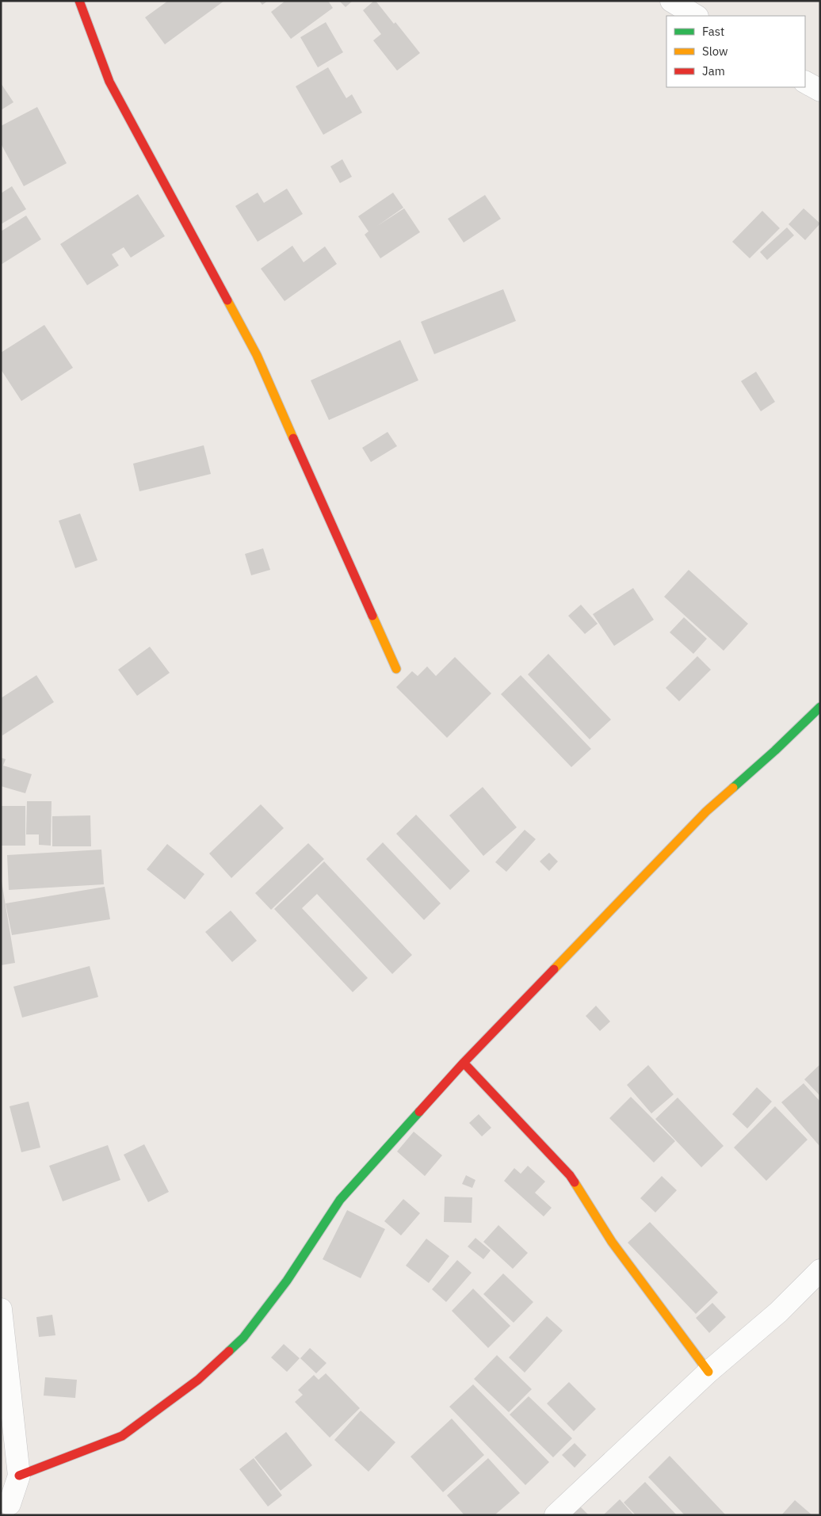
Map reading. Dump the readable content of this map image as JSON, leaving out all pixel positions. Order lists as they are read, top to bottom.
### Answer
{
  "legend": ["Fast", "Slow", "Jam"]
}
